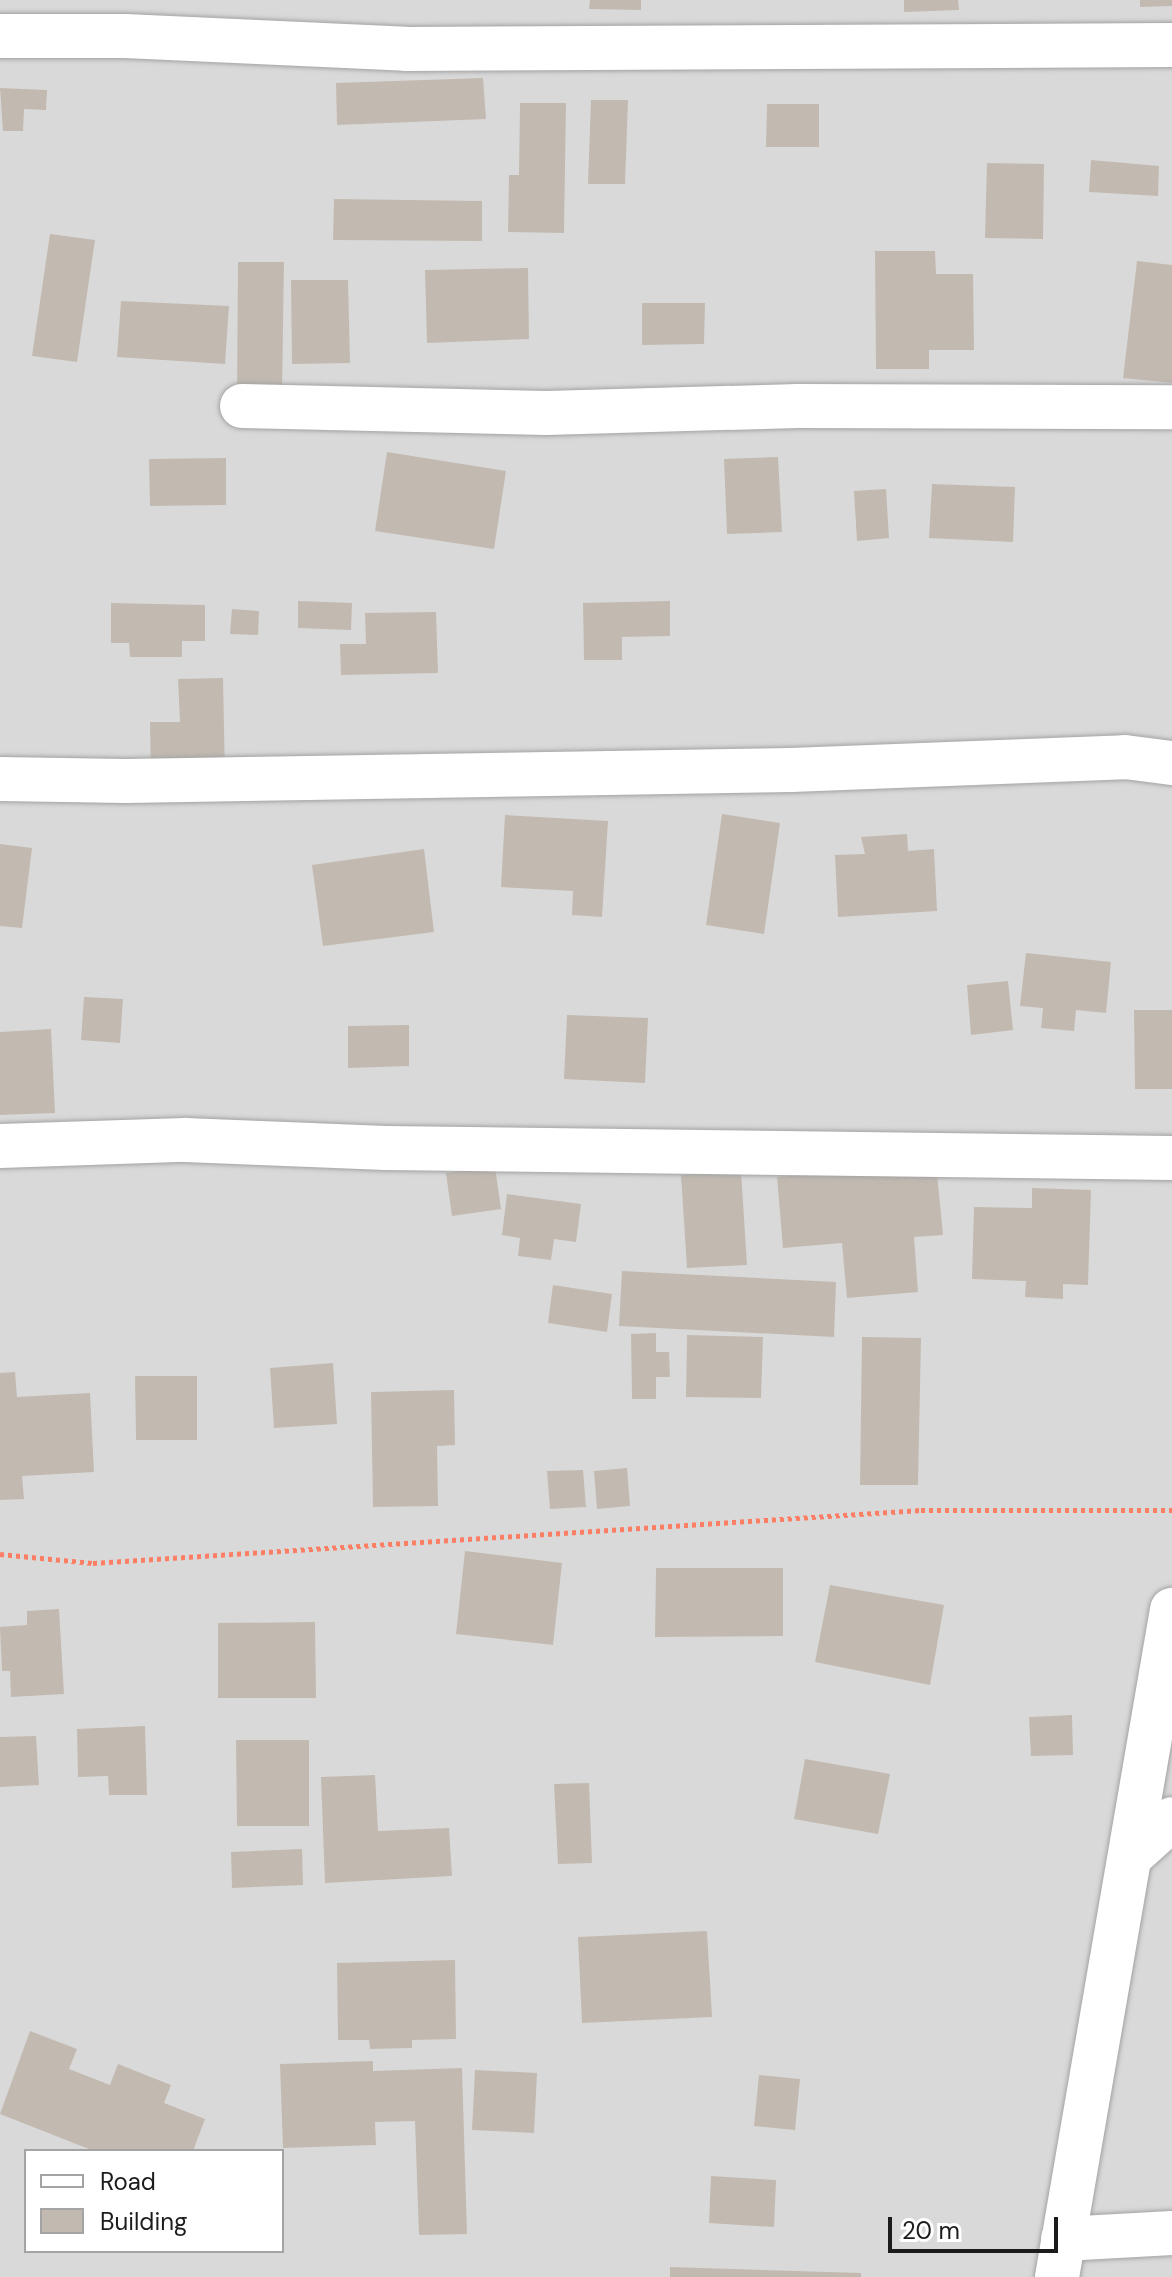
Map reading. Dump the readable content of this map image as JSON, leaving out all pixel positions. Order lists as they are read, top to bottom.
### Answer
{
  "legend": ["Road", "Building"],
  "scale_bar": "20 m"
}
